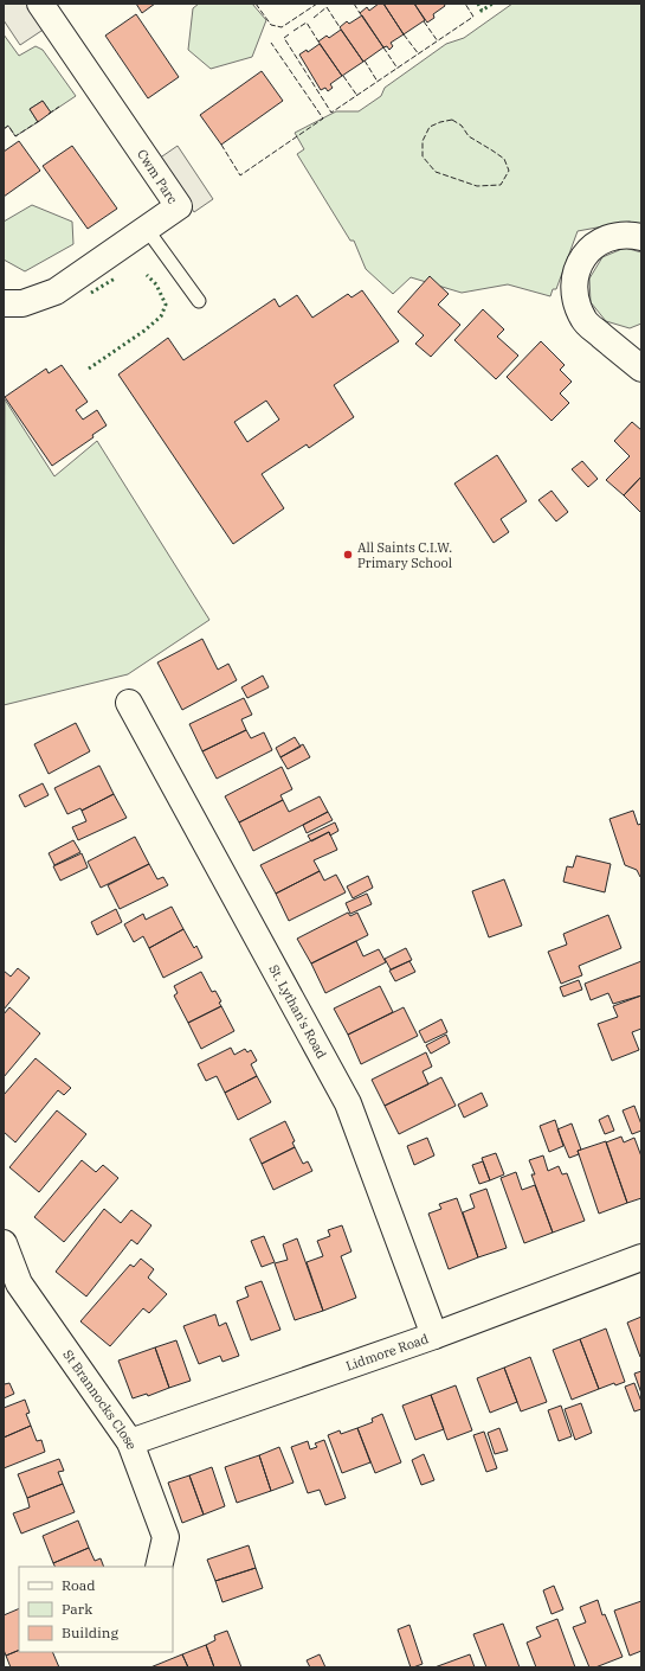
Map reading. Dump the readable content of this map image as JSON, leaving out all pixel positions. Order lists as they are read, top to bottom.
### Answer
{
  "streets": {
    "street": [
      "Cwm Parc",
      "St. Lythan's Road",
      "Lidmore Road",
      "St Brannocks Close"
    ]
  },
  "crossings": [
    ["St. Lythan's Road", "Lidmore Road"],
    ["Lidmore Road", "St Brannocks Close"]
  ],
  "places": ["All Saints C.I.W. Primary School"],
  "legend": ["Road", "Park", "Building"]
}
